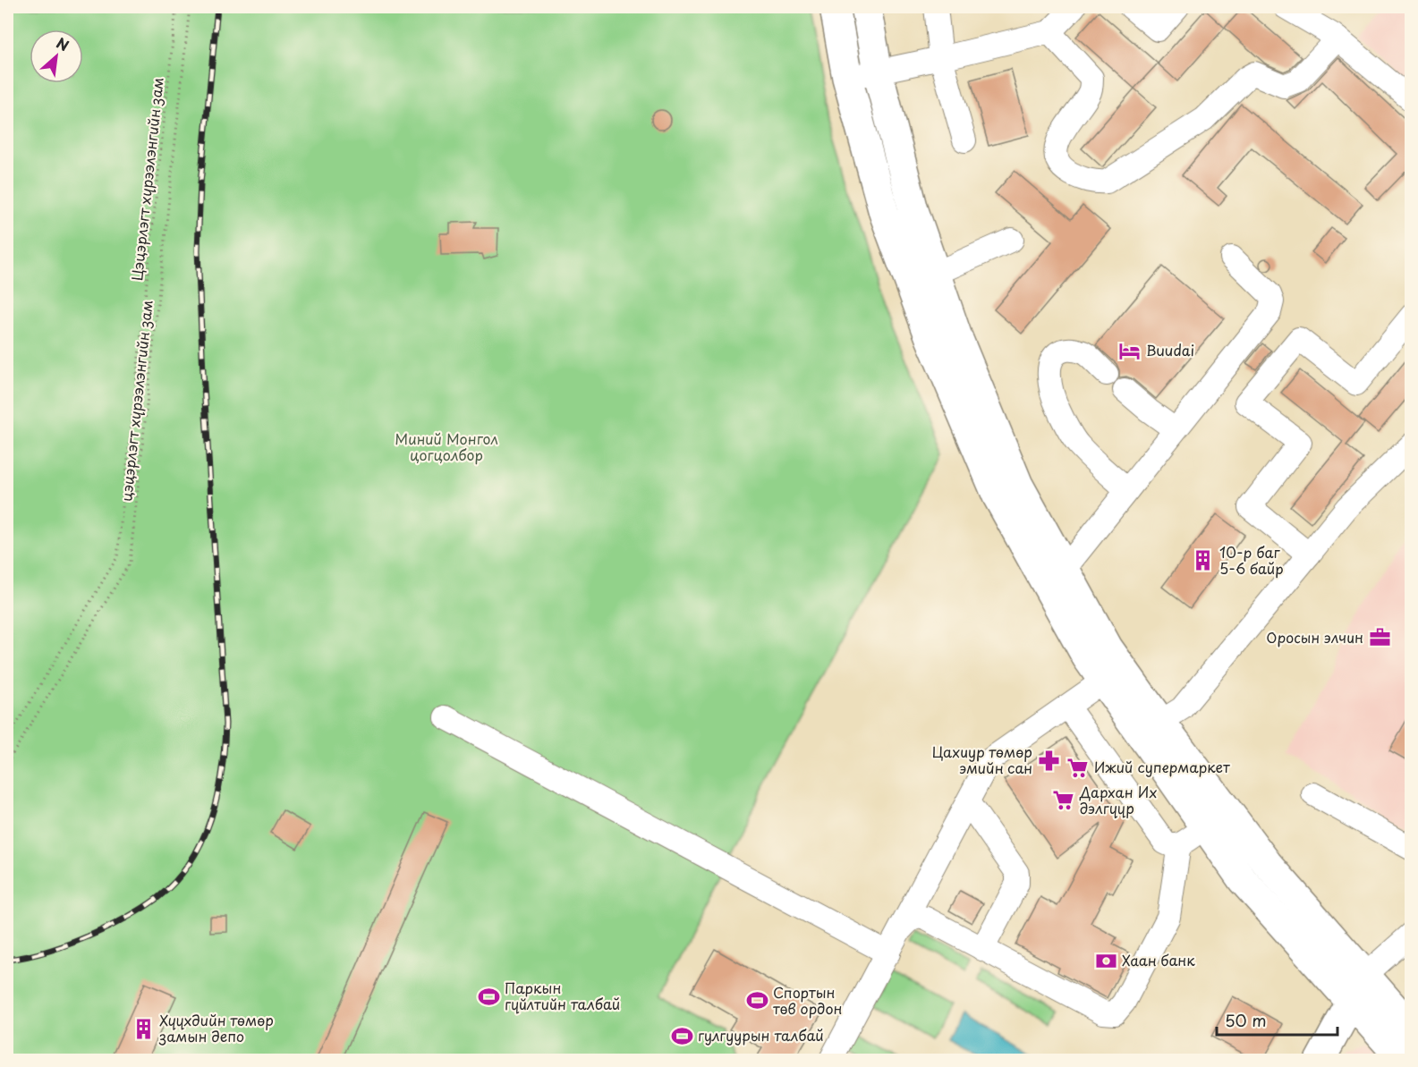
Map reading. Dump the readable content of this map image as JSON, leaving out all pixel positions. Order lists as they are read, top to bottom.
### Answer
{
  "streets": {
    "path": ["Цэцэрлэгт хүрээлэнгийн зам", "цэцэрлэгт хүрээлэнгийн зам"]
  },
  "parks": ["Миний Монгол цогцолбор"],
  "places": {
    "hotel": ["Buudai"],
    "building": ["10-р баг 5-6 байр", "Хүүхдийн төмөр замын депо"],
    "office": ["Оросын элчин"],
    "pharmacy": ["Цахиур төмөр эмийн сан"],
    "supermarket": ["Ижий супермаркет", "Дархан Их дэлгүүр"],
    "bank": ["Хаан банк"],
    "sports": ["Паркын гүйлтийн талбай", "Спортын төв ордон", "гулгуурын талбай"]
  },
  "scale_bar": "50 m",
  "north": "top right"
}
